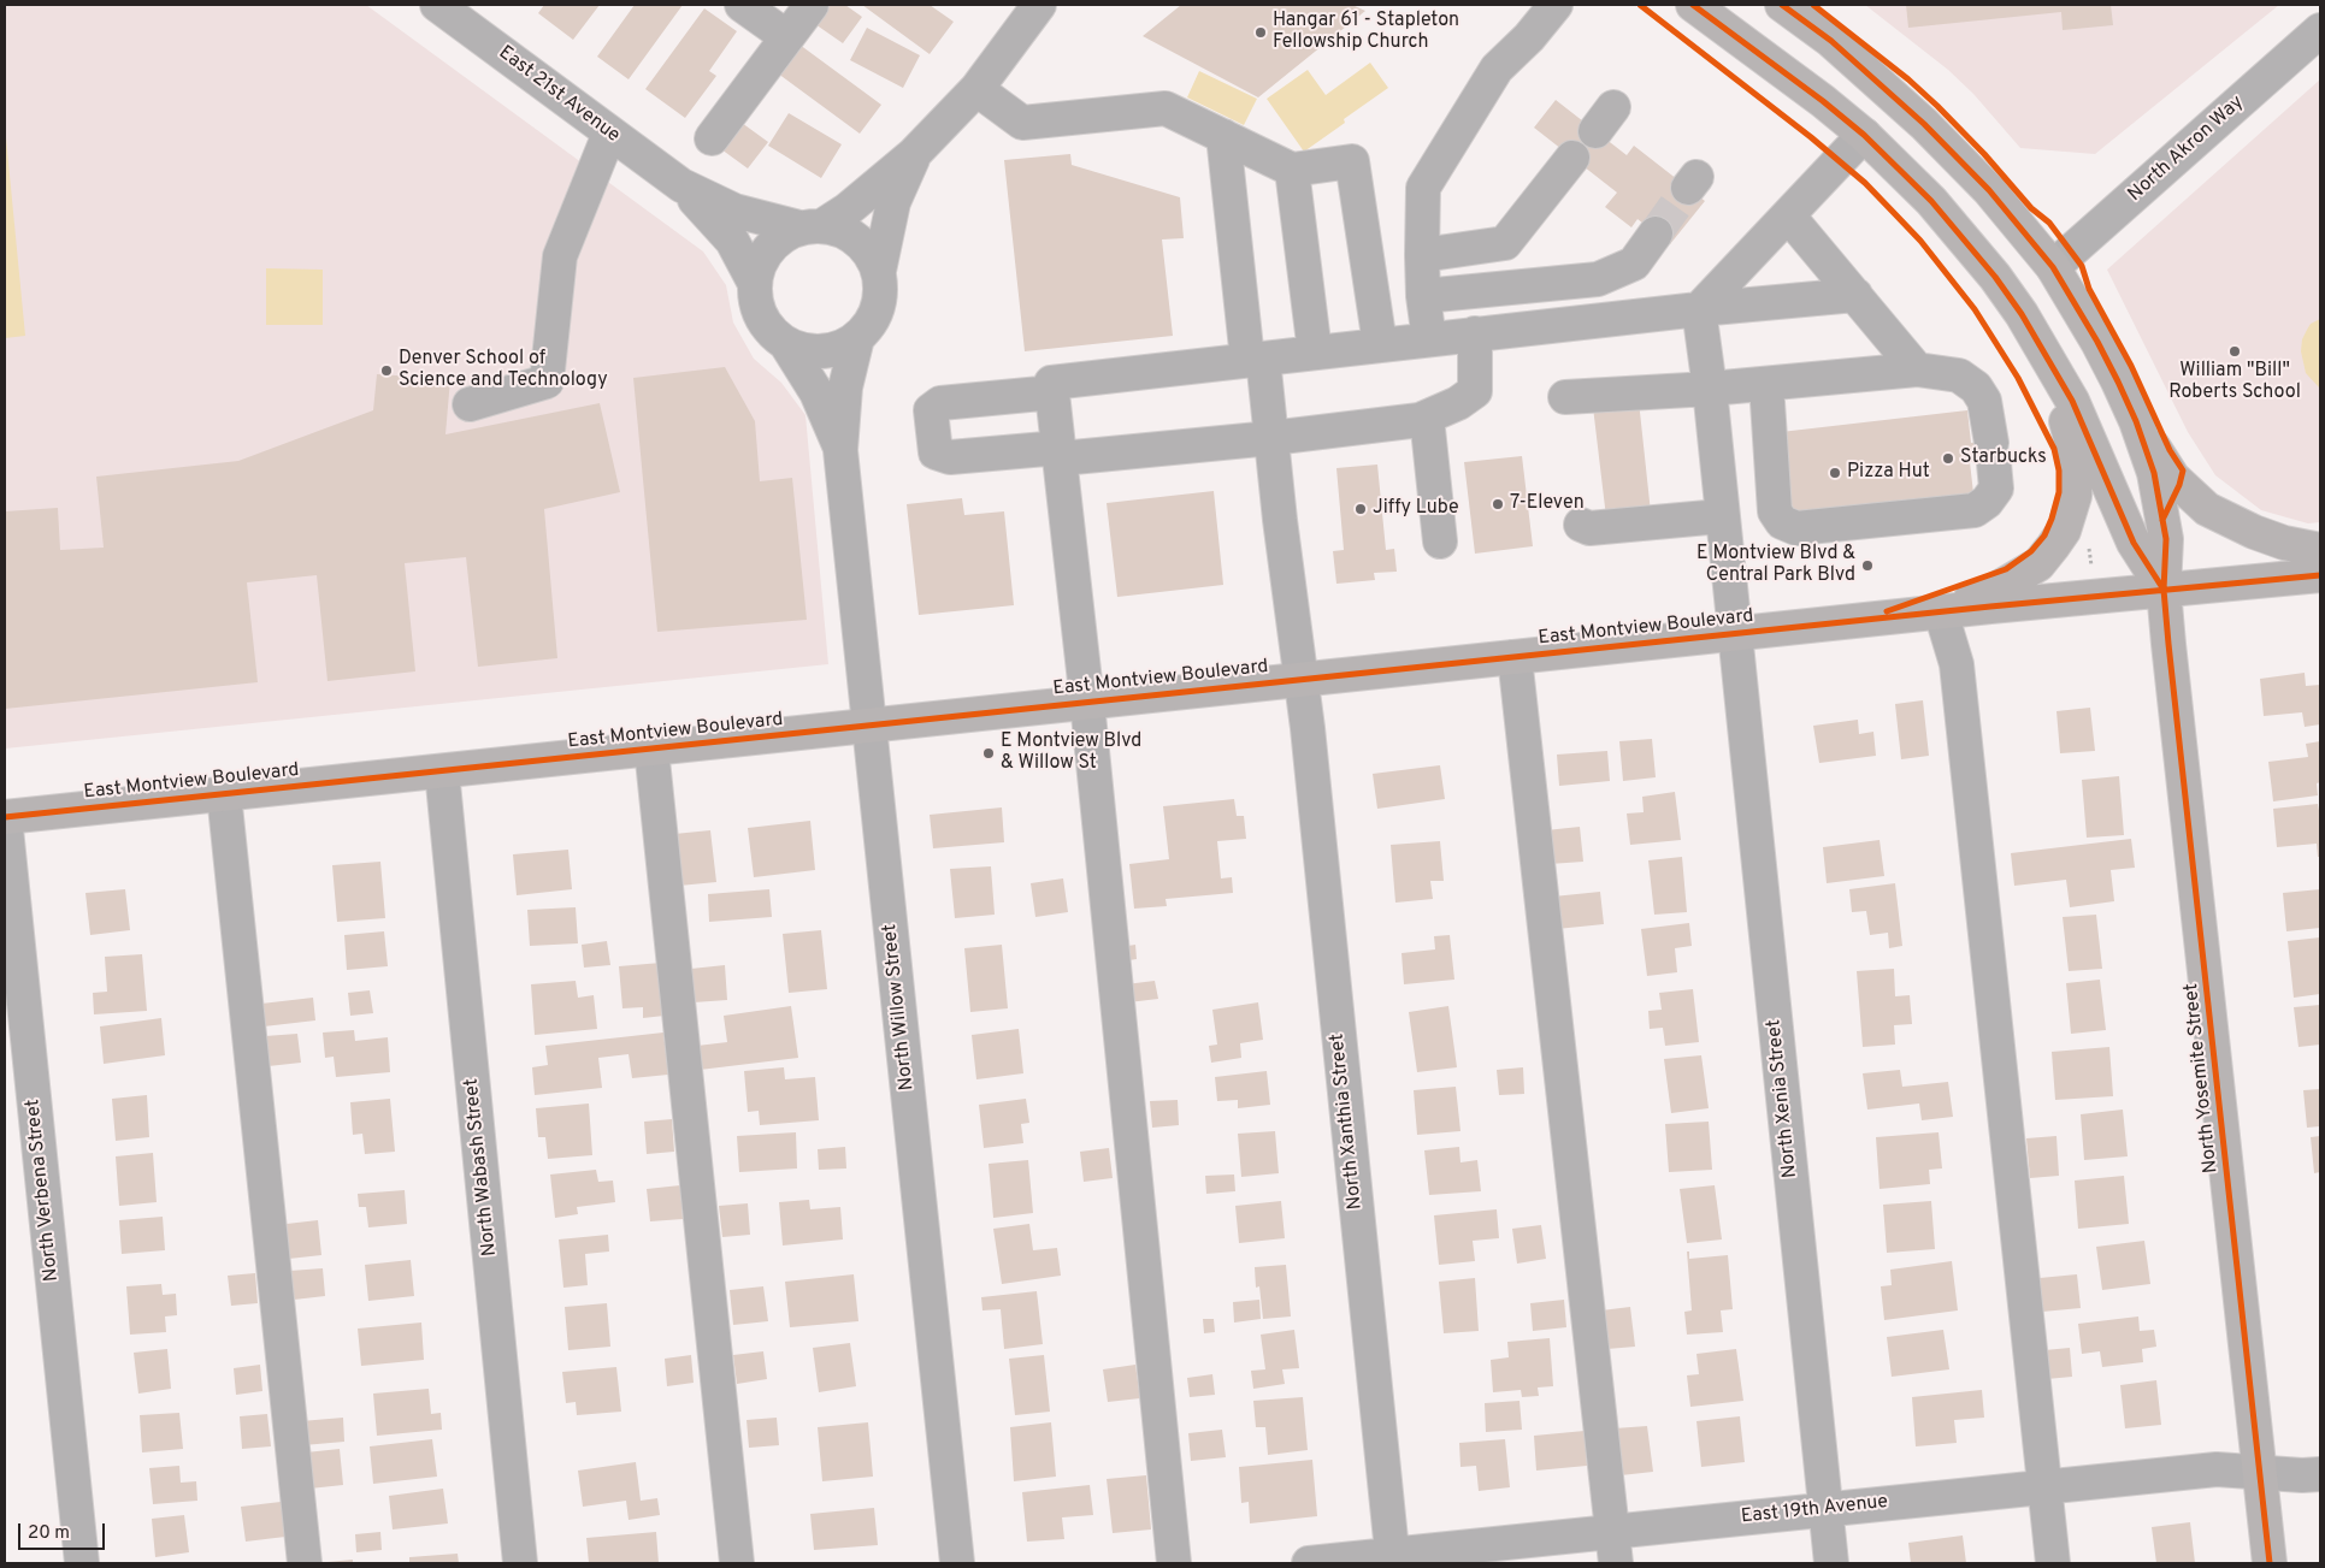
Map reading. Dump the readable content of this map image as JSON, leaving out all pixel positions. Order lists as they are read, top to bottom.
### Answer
{
  "streets": {
    "main road": ["East Montview Boulevard", "North Yosemite Street"],
    "street": [
      "East 21st Avenue",
      "North Akron Way",
      "North Willow Street",
      "North Xenia Street",
      "North Xanthia Street",
      "North Wabash Street",
      "North Verbena Street",
      "East 19th Avenue"
    ]
  },
  "crossings": [
    ["East 21st Avenue", "North Willow Street"],
    ["East Montview Boulevard", "North Willow Street"],
    ["East Montview Boulevard", "North Yosemite Street"],
    ["East Montview Boulevard", "North Xenia Street"],
    ["East Montview Boulevard", "North Xanthia Street"],
    ["East Montview Boulevard", "North Wabash Street"],
    ["East Montview Boulevard", "North Verbena Street"],
    ["North Yosemite Street", "East 19th Avenue"],
    ["North Xenia Street", "East 19th Avenue"],
    ["North Xanthia Street", "East 19th Avenue"]
  ],
  "places": [
    "Hangar 61 - Stapleton Fellowship Church",
    "William \"Bill\" Roberts School",
    "Denver School of Science and Technology",
    "Starbucks",
    "Pizza Hut",
    "7-Eleven",
    "Jiffy Lube",
    "E Montview Blvd & Central Park Blvd",
    "E Montview Blvd & Willow St"
  ],
  "scale_bar": "20 m"
}
